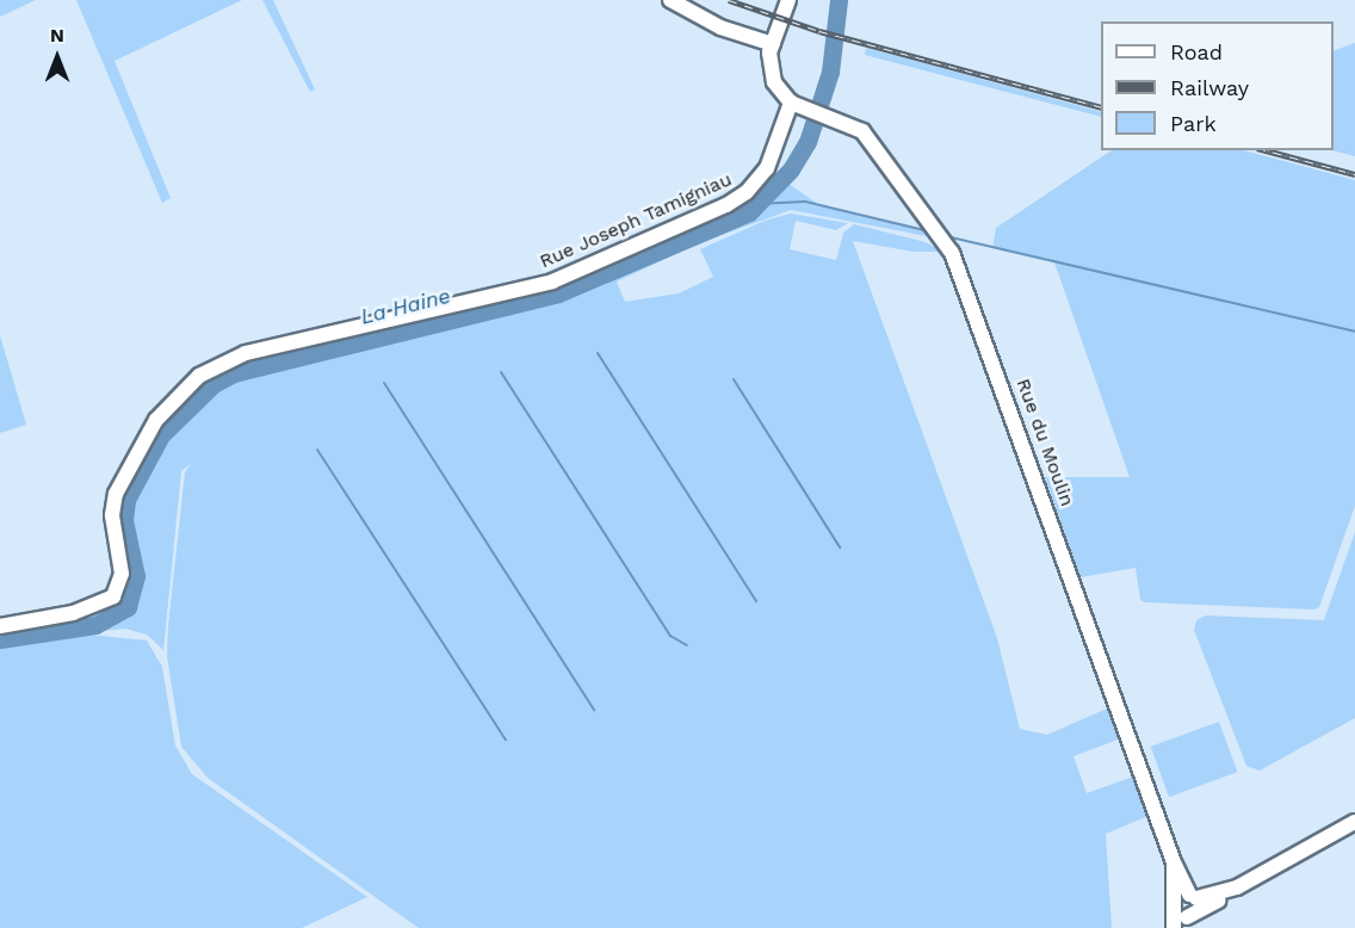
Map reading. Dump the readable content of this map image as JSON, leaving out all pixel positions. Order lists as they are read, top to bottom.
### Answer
{
  "streets": {
    "street": ["Rue Joseph Tamigniau", "Rue du Moulin"]
  },
  "crossings": [
    ["Rue Joseph Tamigniau", "Rue du Moulin"]
  ],
  "water": ["La Haine"],
  "legend": ["Road", "Railway", "Park"],
  "north": "top"
}
